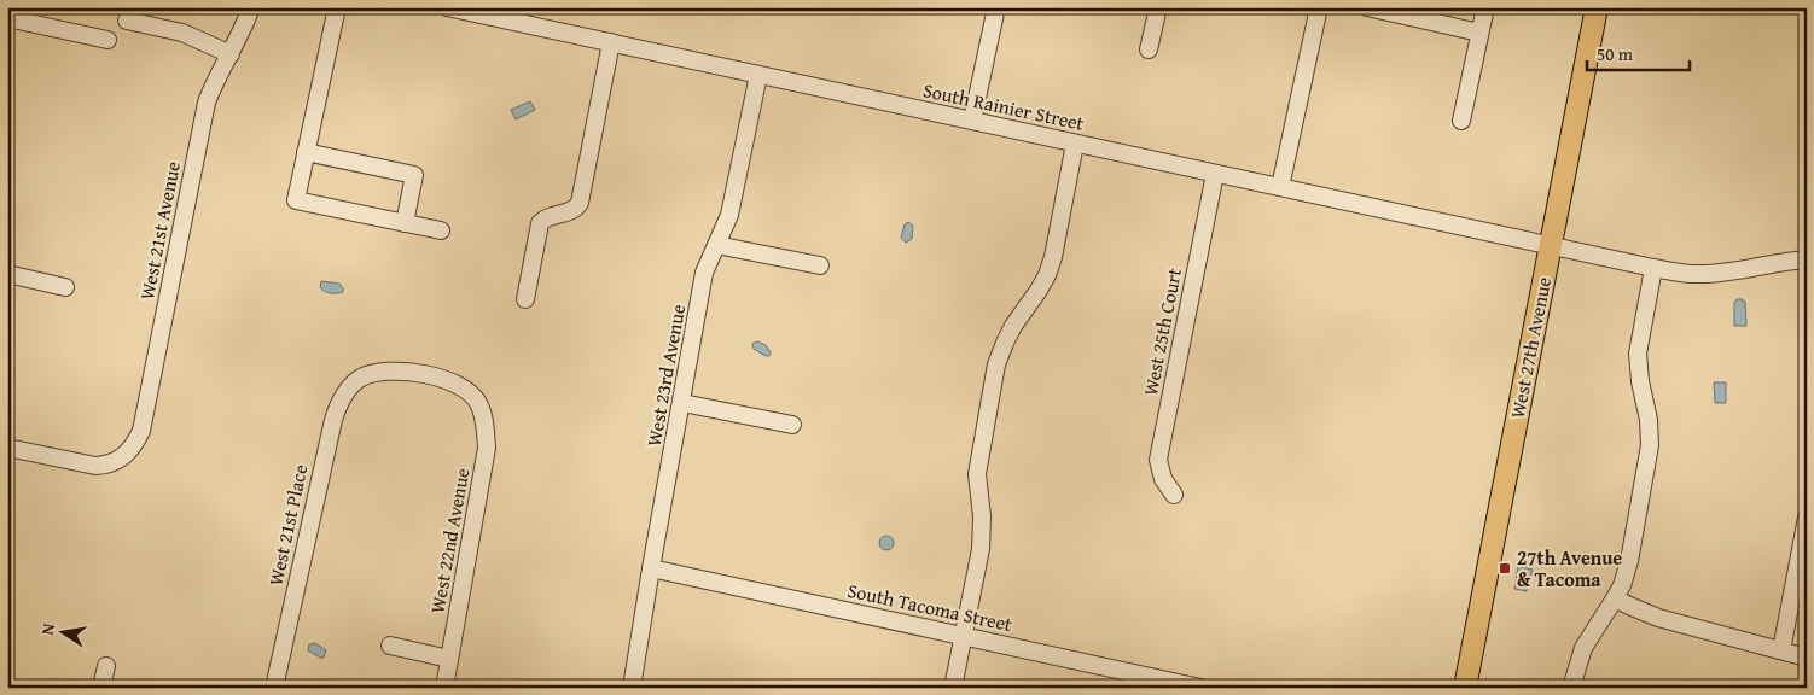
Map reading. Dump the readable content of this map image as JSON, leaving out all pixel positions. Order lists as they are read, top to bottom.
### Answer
{
  "streets": {
    "main road": ["West 27th Avenue"],
    "street": [
      "South Rainier Street",
      "West 21st Avenue",
      "West 25th Court",
      "West 23rd Avenue",
      "West 21st Place",
      "West 22nd Avenue",
      "South Tacoma Street"
    ]
  },
  "crossings": [
    ["South Rainier Street", "West 25th Court"],
    ["South Rainier Street", "West 27th Avenue"],
    ["South Rainier Street", "West 23rd Avenue"],
    ["West 23rd Avenue", "South Tacoma Street"],
    ["West 21st Place", "West 22nd Avenue"]
  ],
  "places": {
    "transit": ["27th Avenue & Tacoma"]
  },
  "scale_bar": "50 m",
  "north": "left"
}
